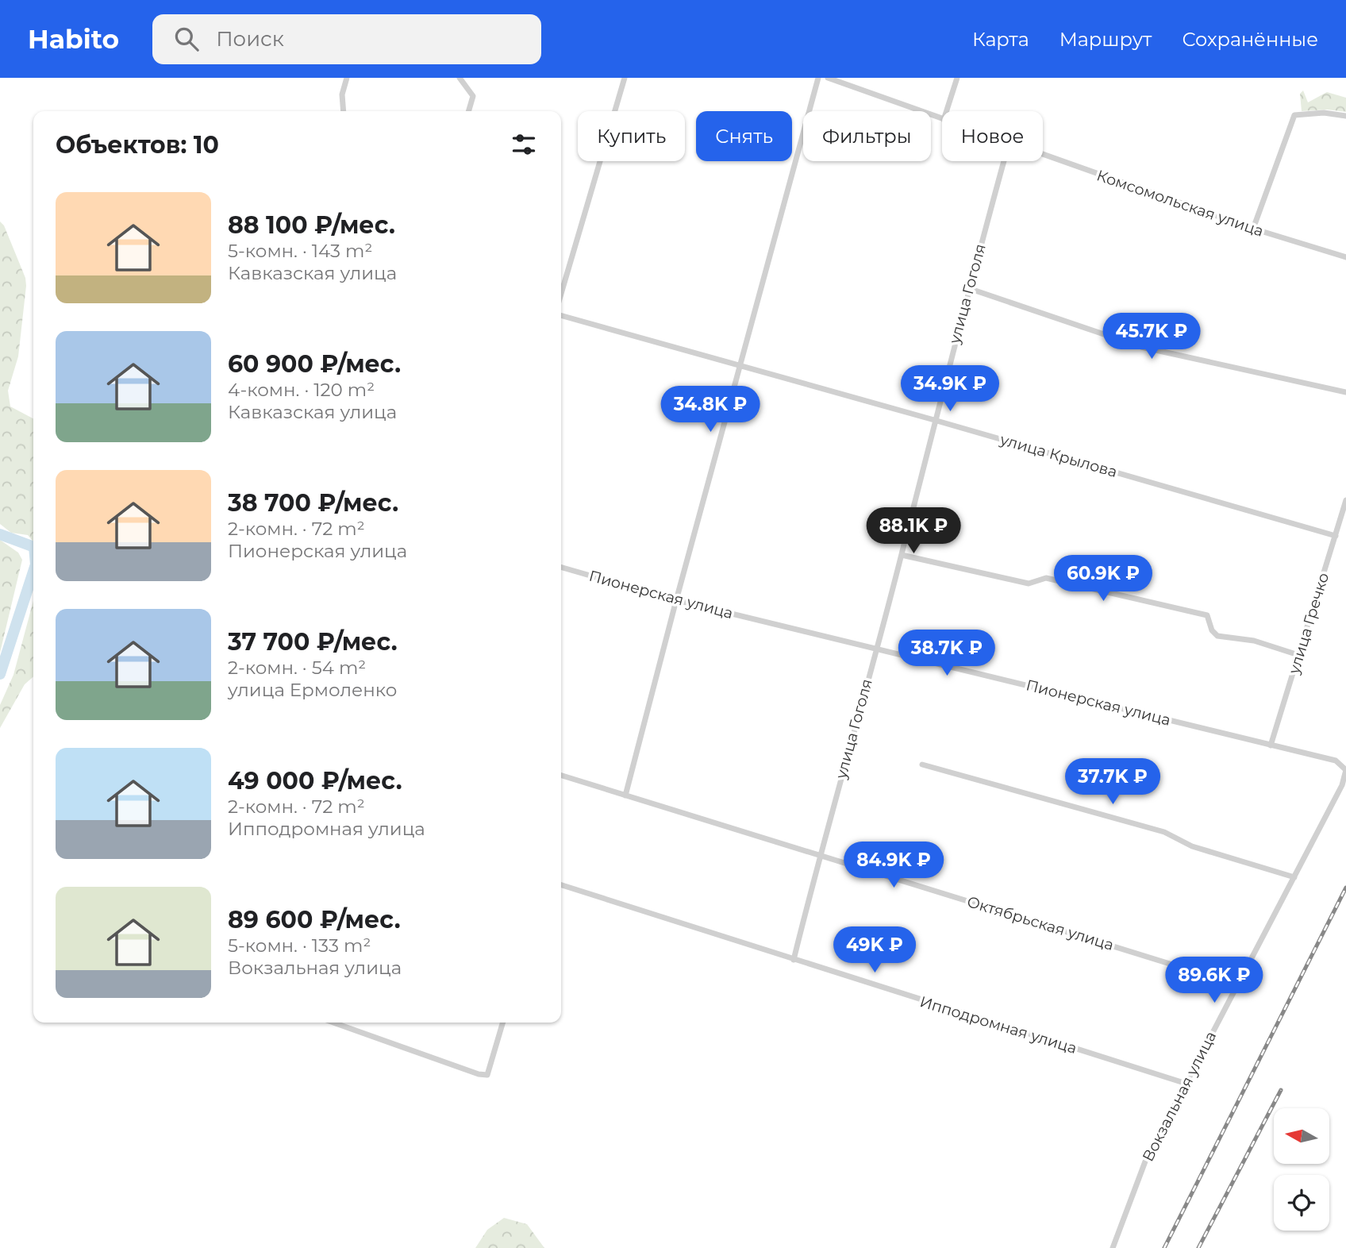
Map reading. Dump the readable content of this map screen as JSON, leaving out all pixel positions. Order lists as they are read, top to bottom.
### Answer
{
  "streets": {
    "street": [
      "Комсомольская улица",
      "улица Гоголя",
      "улица Крылова",
      "Пионерская улица",
      "улица Гречко",
      "Октябрьская улица",
      "Ипподромная улица",
      "Вокзальная улица"
    ]
  },
  "crossings": [
    ["улица Гоголя", "улица Крылова"],
    ["улица Гоголя", "Пионерская улица"],
    ["улица Гоголя", "Октябрьская улица"],
    ["улица Гоголя", "Ипподромная улица"],
    ["улица Крылова", "улица Гречко"],
    ["Пионерская улица", "улица Гречко"],
    ["Пионерская улица", "Вокзальная улица"],
    ["Октябрьская улица", "Вокзальная улица"],
    ["Ипподромная улица", "Вокзальная улица"]
  ],
  "north": "left",
  "page": {
    "header": "Habito",
    "search": "Поиск",
    "nav": ["Карта", "Маршрут", "Сохранённые"],
    "chip": [
      "Купить",
      "Снять",
      "Фильтры",
      "Новое"
    ],
    "heading": "Объектов: 10",
    "list": [
      {
        "name": "88 100 ₽/мес.",
        "note": "5-комн. · 143 m² · Кавказская улица"
      },
      {
        "name": "60 900 ₽/мес.",
        "note": "4-комн. · 120 m² · Кавказская улица"
      },
      {
        "name": "38 700 ₽/мес.",
        "note": "2-комн. · 72 m² · Пионерская улица"
      },
      {
        "name": "37 700 ₽/мес.",
        "note": "2-комн. · 54 m² · улица Ермоленко"
      },
      {
        "name": "49 000 ₽/мес.",
        "note": "2-комн. · 72 m² · Ипподромная улица"
      },
      {
        "name": "89 600 ₽/мес.",
        "note": "5-комн. · 133 m² · Вокзальная улица"
      }
    ],
    "price": [
      "45.7K ₽",
      "34.9K ₽",
      "34.8K ₽",
      "88.1K ₽",
      "60.9K ₽",
      "38.7K ₽",
      "37.7K ₽",
      "84.9K ₽",
      "49K ₽",
      "89.6K ₽"
    ]
  }
}
